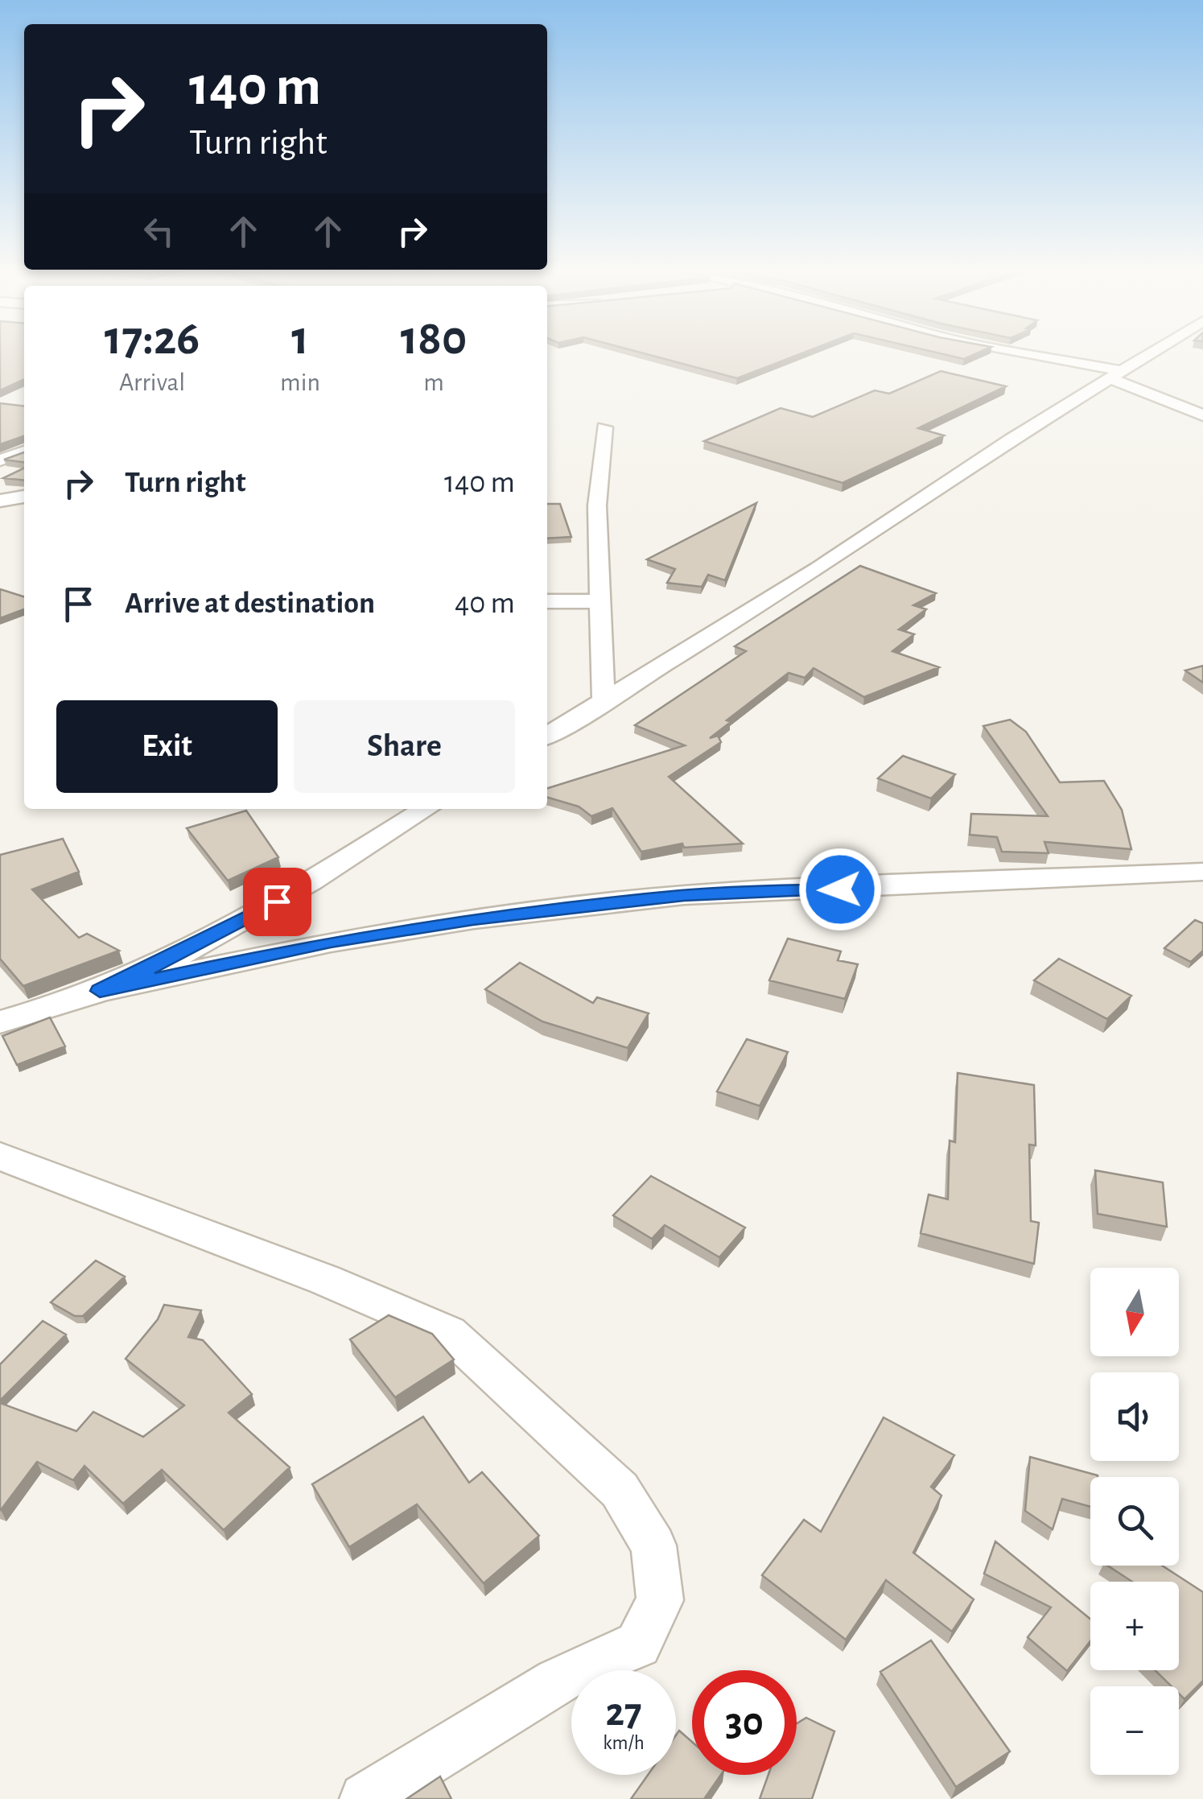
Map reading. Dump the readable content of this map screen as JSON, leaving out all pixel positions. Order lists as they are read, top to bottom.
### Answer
{
  "north": "bottom",
  "page": {
    "turn": ["140 m", "Turn right"],
    "eta": [
      "17:26",
      "Arrival",
      "1",
      "min",
      "180",
      "m"
    ],
    "list": [
      {
        "name": "Turn right",
        "value": "140 m"
      },
      {
        "name": "Arrive at destination",
        "value": "40 m"
      }
    ],
    "buttons": ["Exit", "Share"],
    "map_buttons": ["+", "−"],
    "speed": "27 km/h",
    "limit": "30"
  }
}
